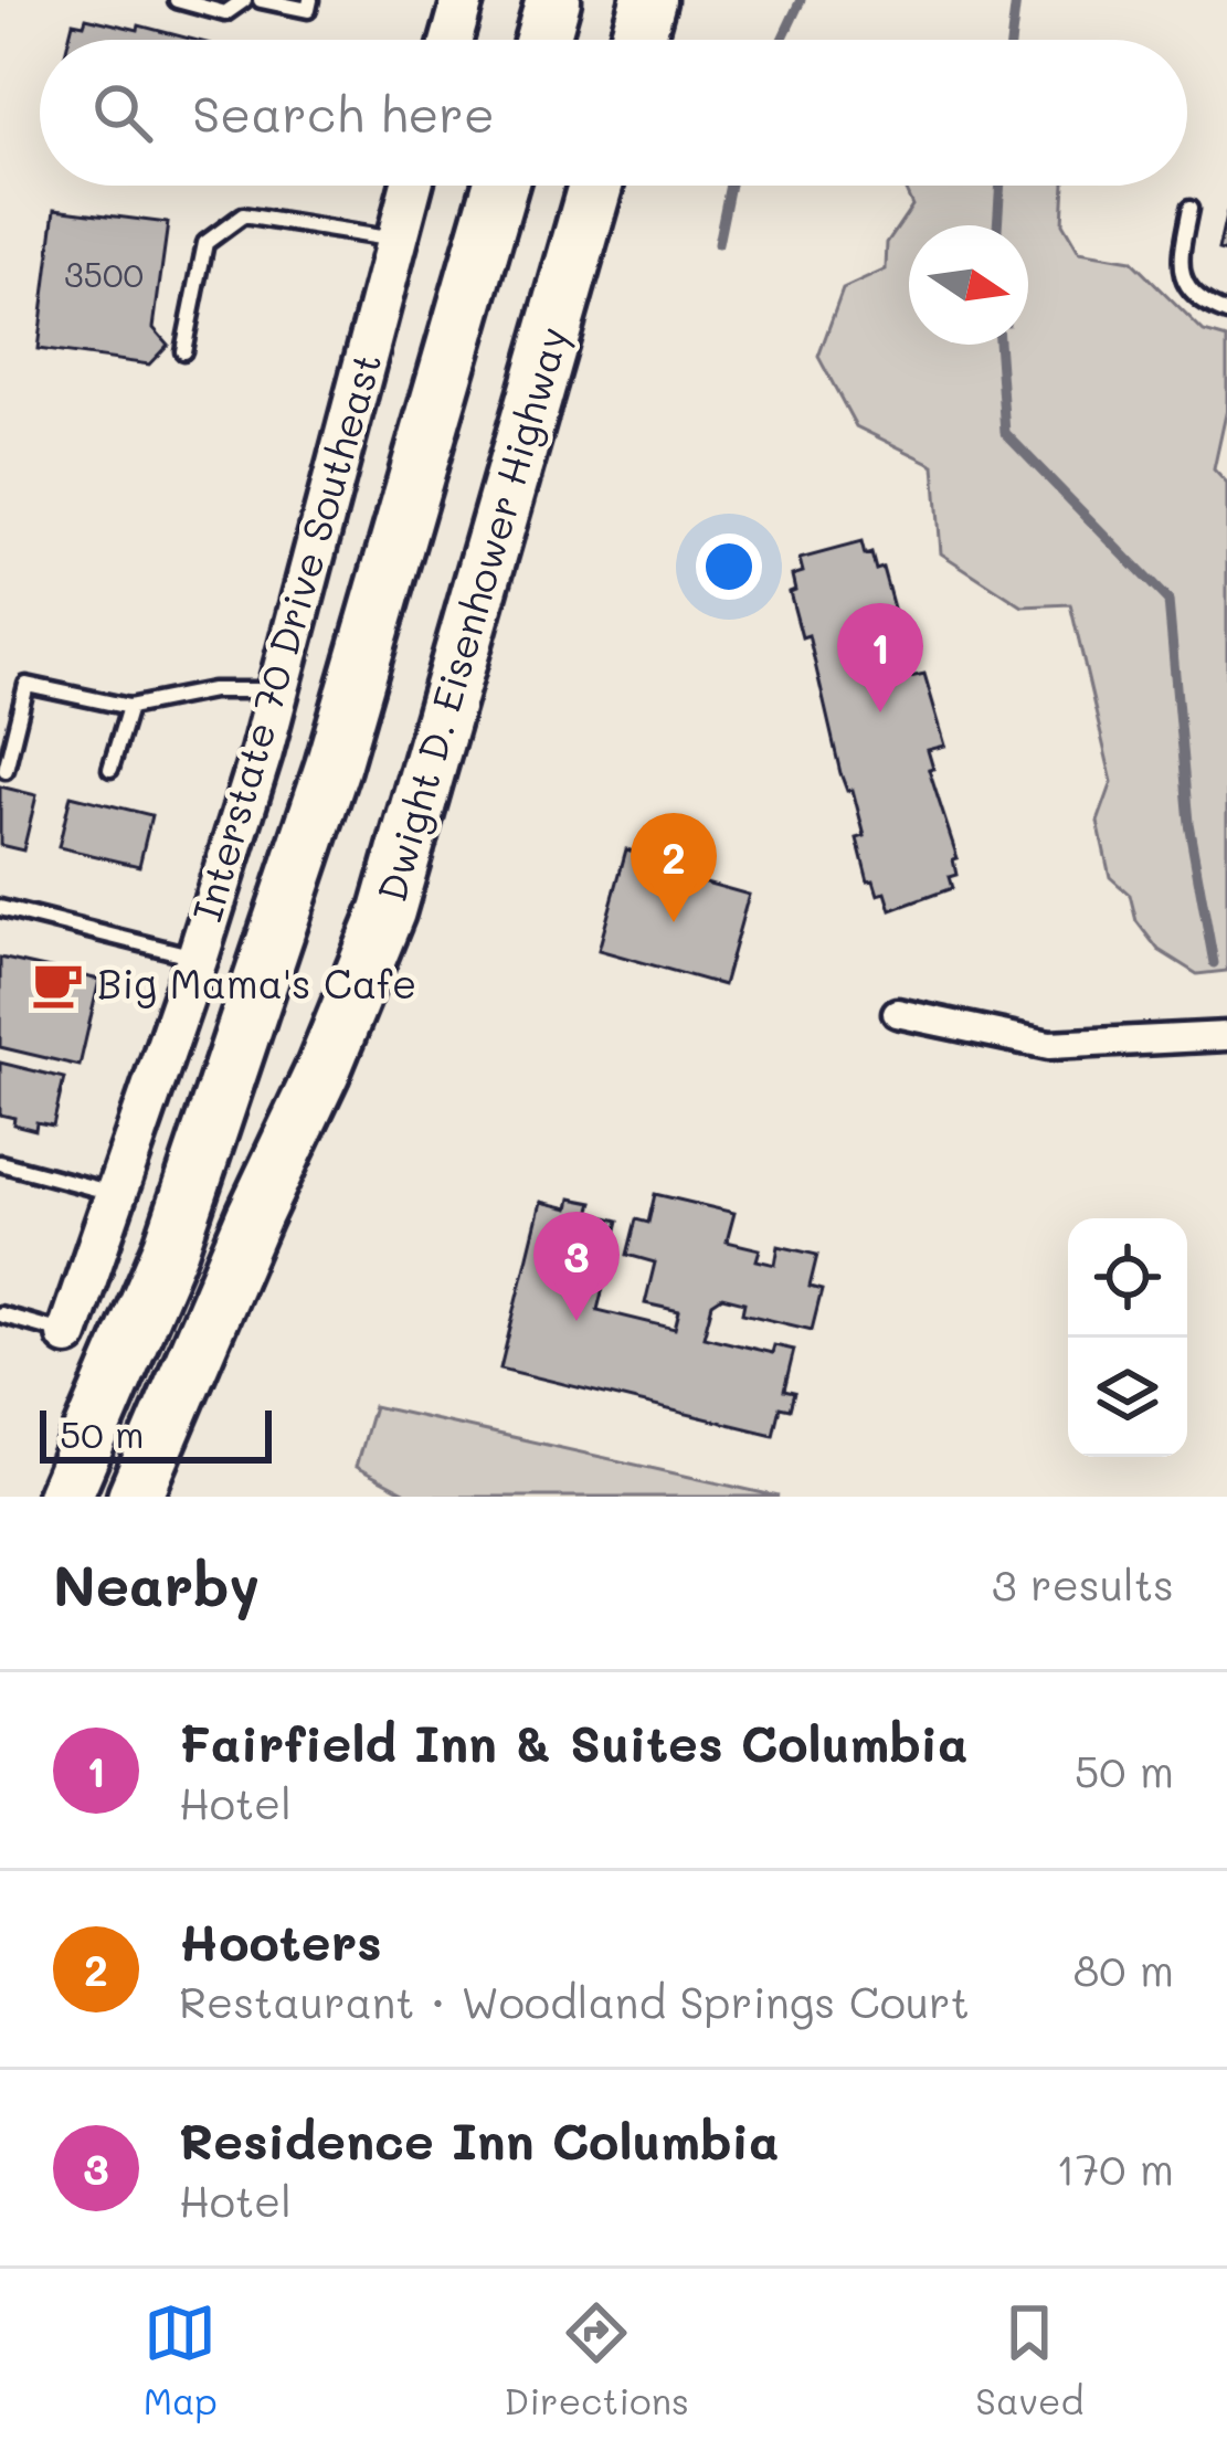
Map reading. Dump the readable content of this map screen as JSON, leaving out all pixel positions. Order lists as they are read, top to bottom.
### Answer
{
  "streets": {
    "highway": ["Dwight D. Eisenhower Highway"],
    "street": ["Interstate 70 Drive Southeast"]
  },
  "places": {
    "cafe": ["Big Mama's Cafe"]
  },
  "house_numbers": ["3500"],
  "scale_bar": "50 m",
  "north": "right",
  "page": {
    "search": "Search here",
    "pins": ["1", "2", "3"],
    "scale": "50 m",
    "heading": ["Nearby", "3 results"],
    "list": [
      {
        "mark": "1",
        "name": "Fairfield Inn & Suites Columbia",
        "note": "Hotel",
        "value": "50 m"
      },
      {
        "mark": "2",
        "name": "Hooters",
        "note": "Restaurant · Woodland Springs Court",
        "value": "80 m"
      },
      {
        "mark": "3",
        "name": "Residence Inn Columbia",
        "note": "Hotel",
        "value": "170 m"
      }
    ],
    "nav": ["Map", "Directions", "Saved"]
  }
}
